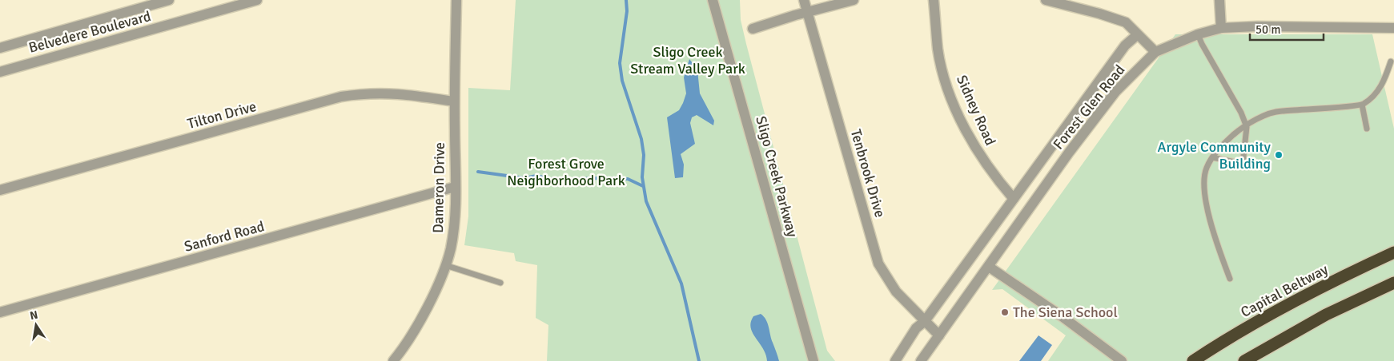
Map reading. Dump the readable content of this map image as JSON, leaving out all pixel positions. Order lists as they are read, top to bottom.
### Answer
{
  "streets": {
    "highway": ["Capital Beltway"],
    "street": [
      "Belvedere Boulevard",
      "Forest Glen Road",
      "Sidney Road",
      "Tilton Drive",
      "Tenbrook Drive",
      "Sligo Creek Parkway",
      "Dameron Drive",
      "Sanford Road"
    ]
  },
  "crossings": [
    ["Forest Glen Road", "Sidney Road"],
    ["Forest Glen Road", "Tenbrook Drive"],
    ["Tilton Drive", "Dameron Drive"],
    ["Dameron Drive", "Sanford Road"]
  ],
  "parks": ["Sligo Creek Stream Valley Park", "Forest Grove Neighborhood Park"],
  "places": ["Argyle Community Building", "The Siena School"],
  "scale_bar": "50 m",
  "north": "top"
}
